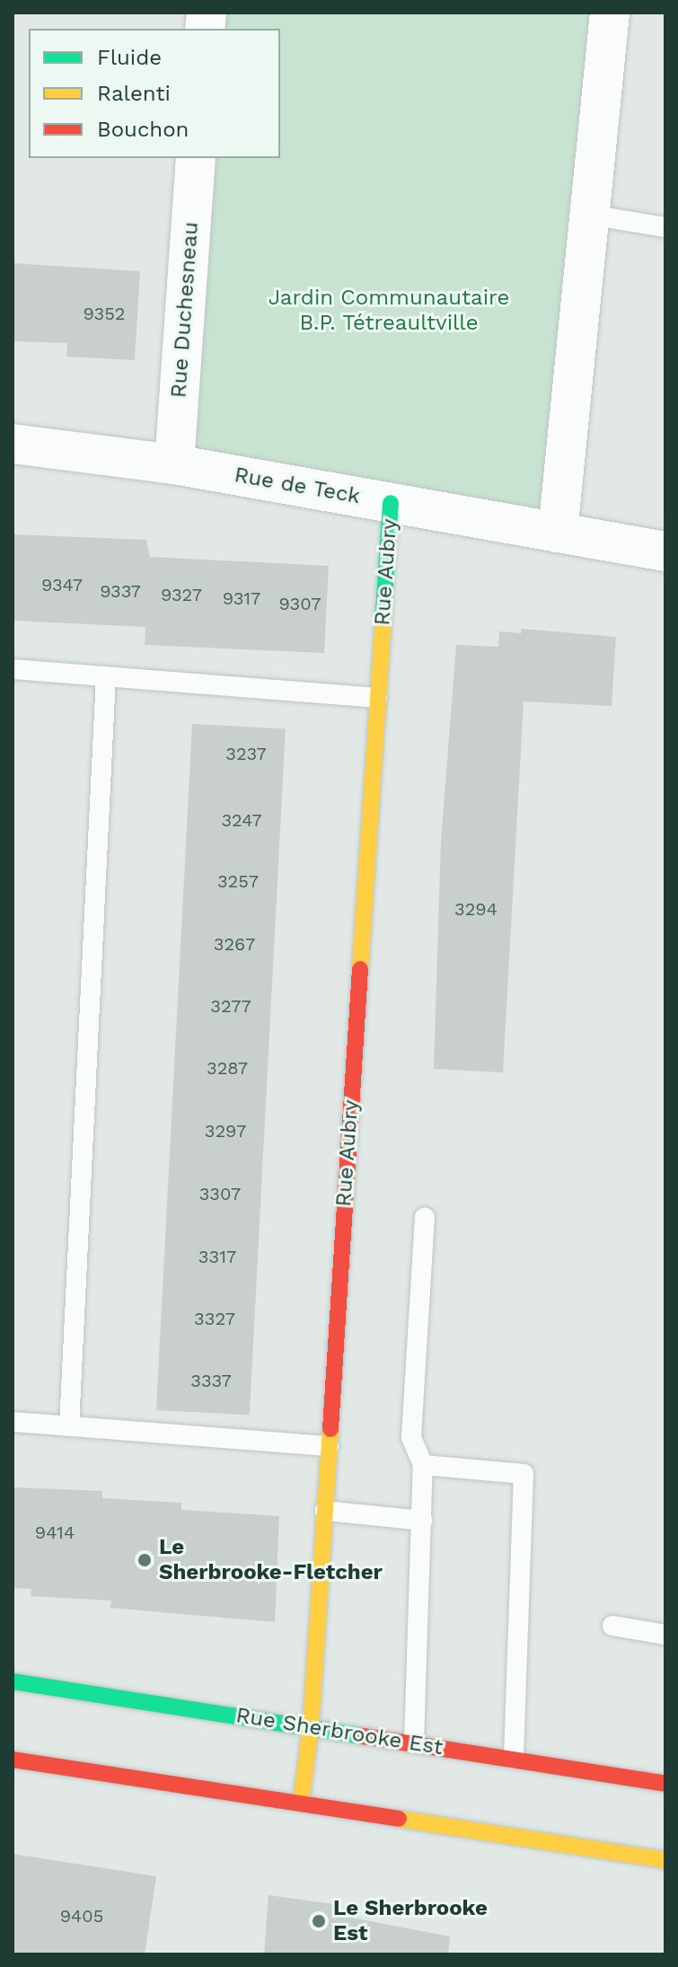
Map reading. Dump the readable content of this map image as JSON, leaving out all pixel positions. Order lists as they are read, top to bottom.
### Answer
{
  "streets": {
    "main road": ["Rue Aubry", "Rue Sherbrooke Est"],
    "street": ["Rue Duchesneau", "Rue de Teck"]
  },
  "crossings": [
    ["Rue Duchesneau", "Rue de Teck"],
    ["Rue de Teck", "Rue Aubry"],
    ["Rue Aubry", "Rue Sherbrooke Est"]
  ],
  "parks": ["Jardin Communautaire B.P. Tétreaultville"],
  "places": ["Le Sherbrooke-Fletcher", "Le Sherbrooke Est"],
  "house_numbers": [
    "9352",
    "9347",
    "9337",
    "9327",
    "9317",
    "9307",
    "3237",
    "3247",
    "3257",
    "3294",
    "3267",
    "3277",
    "3287",
    "3297",
    "3307",
    "3317",
    "3327",
    "3337",
    "9414",
    "9405"
  ],
  "legend": ["Fluide", "Ralenti", "Bouchon"]
}
